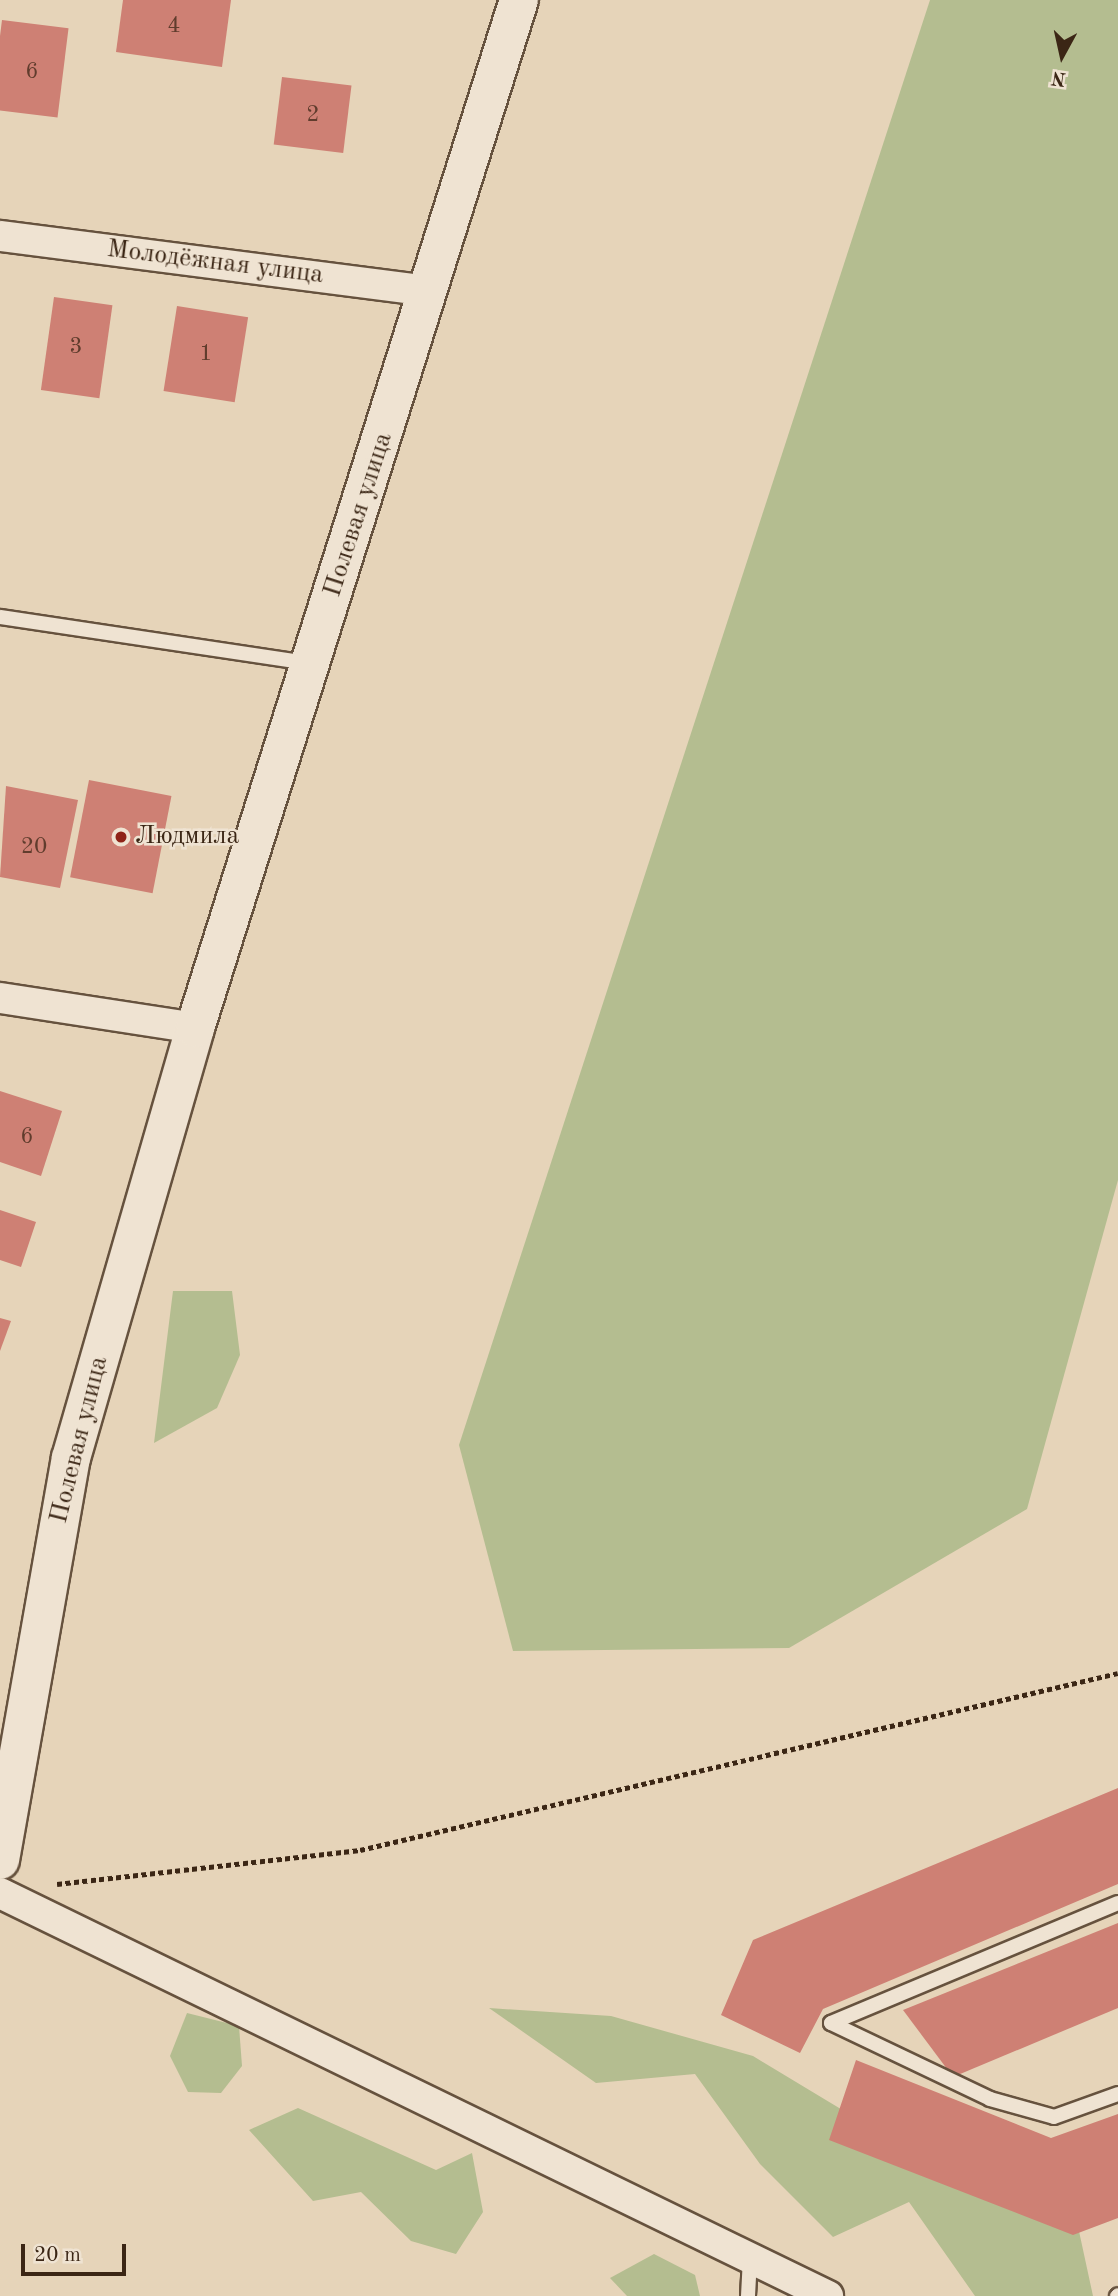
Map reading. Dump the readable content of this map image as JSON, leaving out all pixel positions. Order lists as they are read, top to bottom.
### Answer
{
  "streets": {
    "street": ["Молодёжная улица", "Полевая улица"]
  },
  "crossings": [
    ["Молодёжная улица", "Полевая улица"]
  ],
  "places": ["Людмила"],
  "house_numbers": [
    "4",
    "6",
    "2",
    "3",
    "1",
    "20",
    "6"
  ],
  "scale_bar": "20 m",
  "north": "bottom"
}
